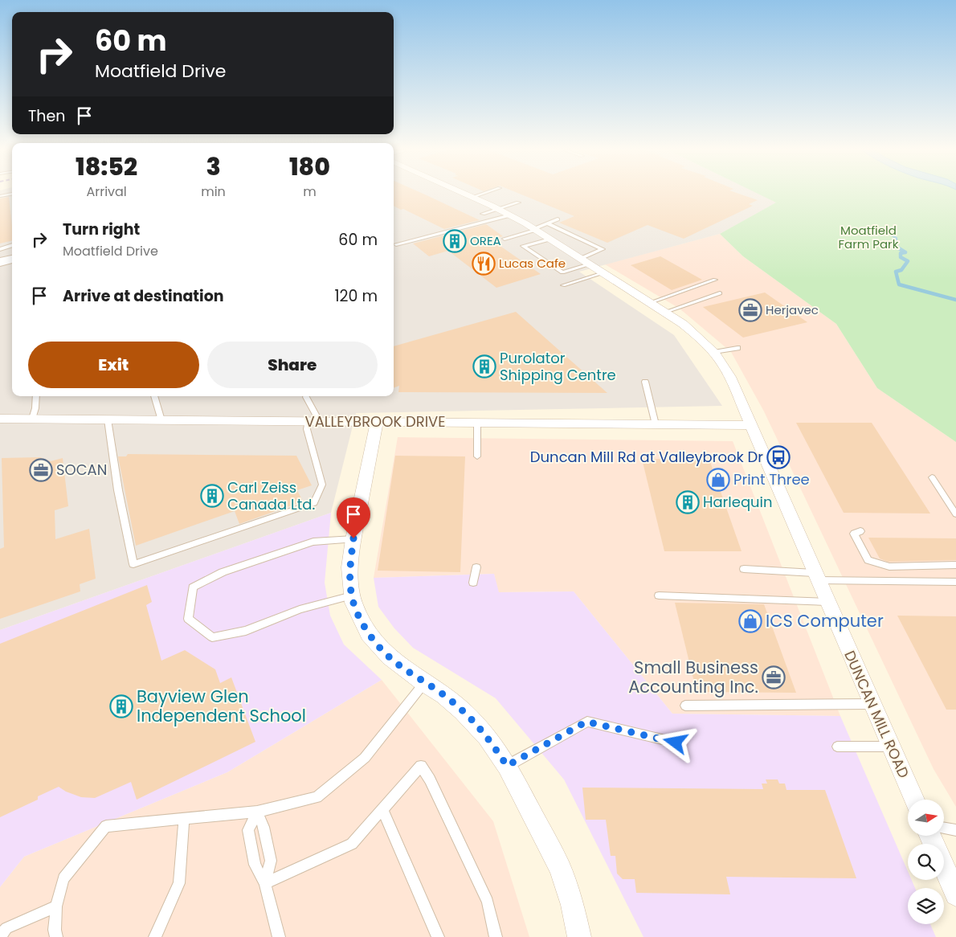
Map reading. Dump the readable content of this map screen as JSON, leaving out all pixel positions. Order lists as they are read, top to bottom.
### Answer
{
  "streets": {
    "street": ["VALLEYBROOK DRIVE", "DUNCAN MILL ROAD"]
  },
  "crossings": [
    ["VALLEYBROOK DRIVE", "DUNCAN MILL ROAD"]
  ],
  "parks": ["Moatfield Farm Park"],
  "places": {
    "building": [
      "OREA",
      "Purolator Shipping Centre",
      "Carl Zeiss Canada Ltd.",
      "Harlequin",
      "Bayview Glen Independent School"
    ],
    "restaurant": ["Lucas Cafe"],
    "office": ["Herjavec", "SOCAN", "Small Business Accounting Inc."],
    "bus stop": ["Duncan Mill Rd at Valleybrook Dr"],
    "shop": ["Print Three", "ICS Computer"]
  },
  "north": "right",
  "page": {
    "turn": ["60 m", "Moatfield Drive"],
    "then": "Then",
    "eta": [
      "18:52",
      "Arrival",
      "3",
      "min",
      "180",
      "m"
    ],
    "list": [
      {
        "name": "Turn right",
        "note": "Moatfield Drive",
        "value": "60 m"
      },
      {
        "name": "Arrive at destination",
        "value": "120 m"
      }
    ],
    "buttons": ["Exit", "Share"]
  }
}
